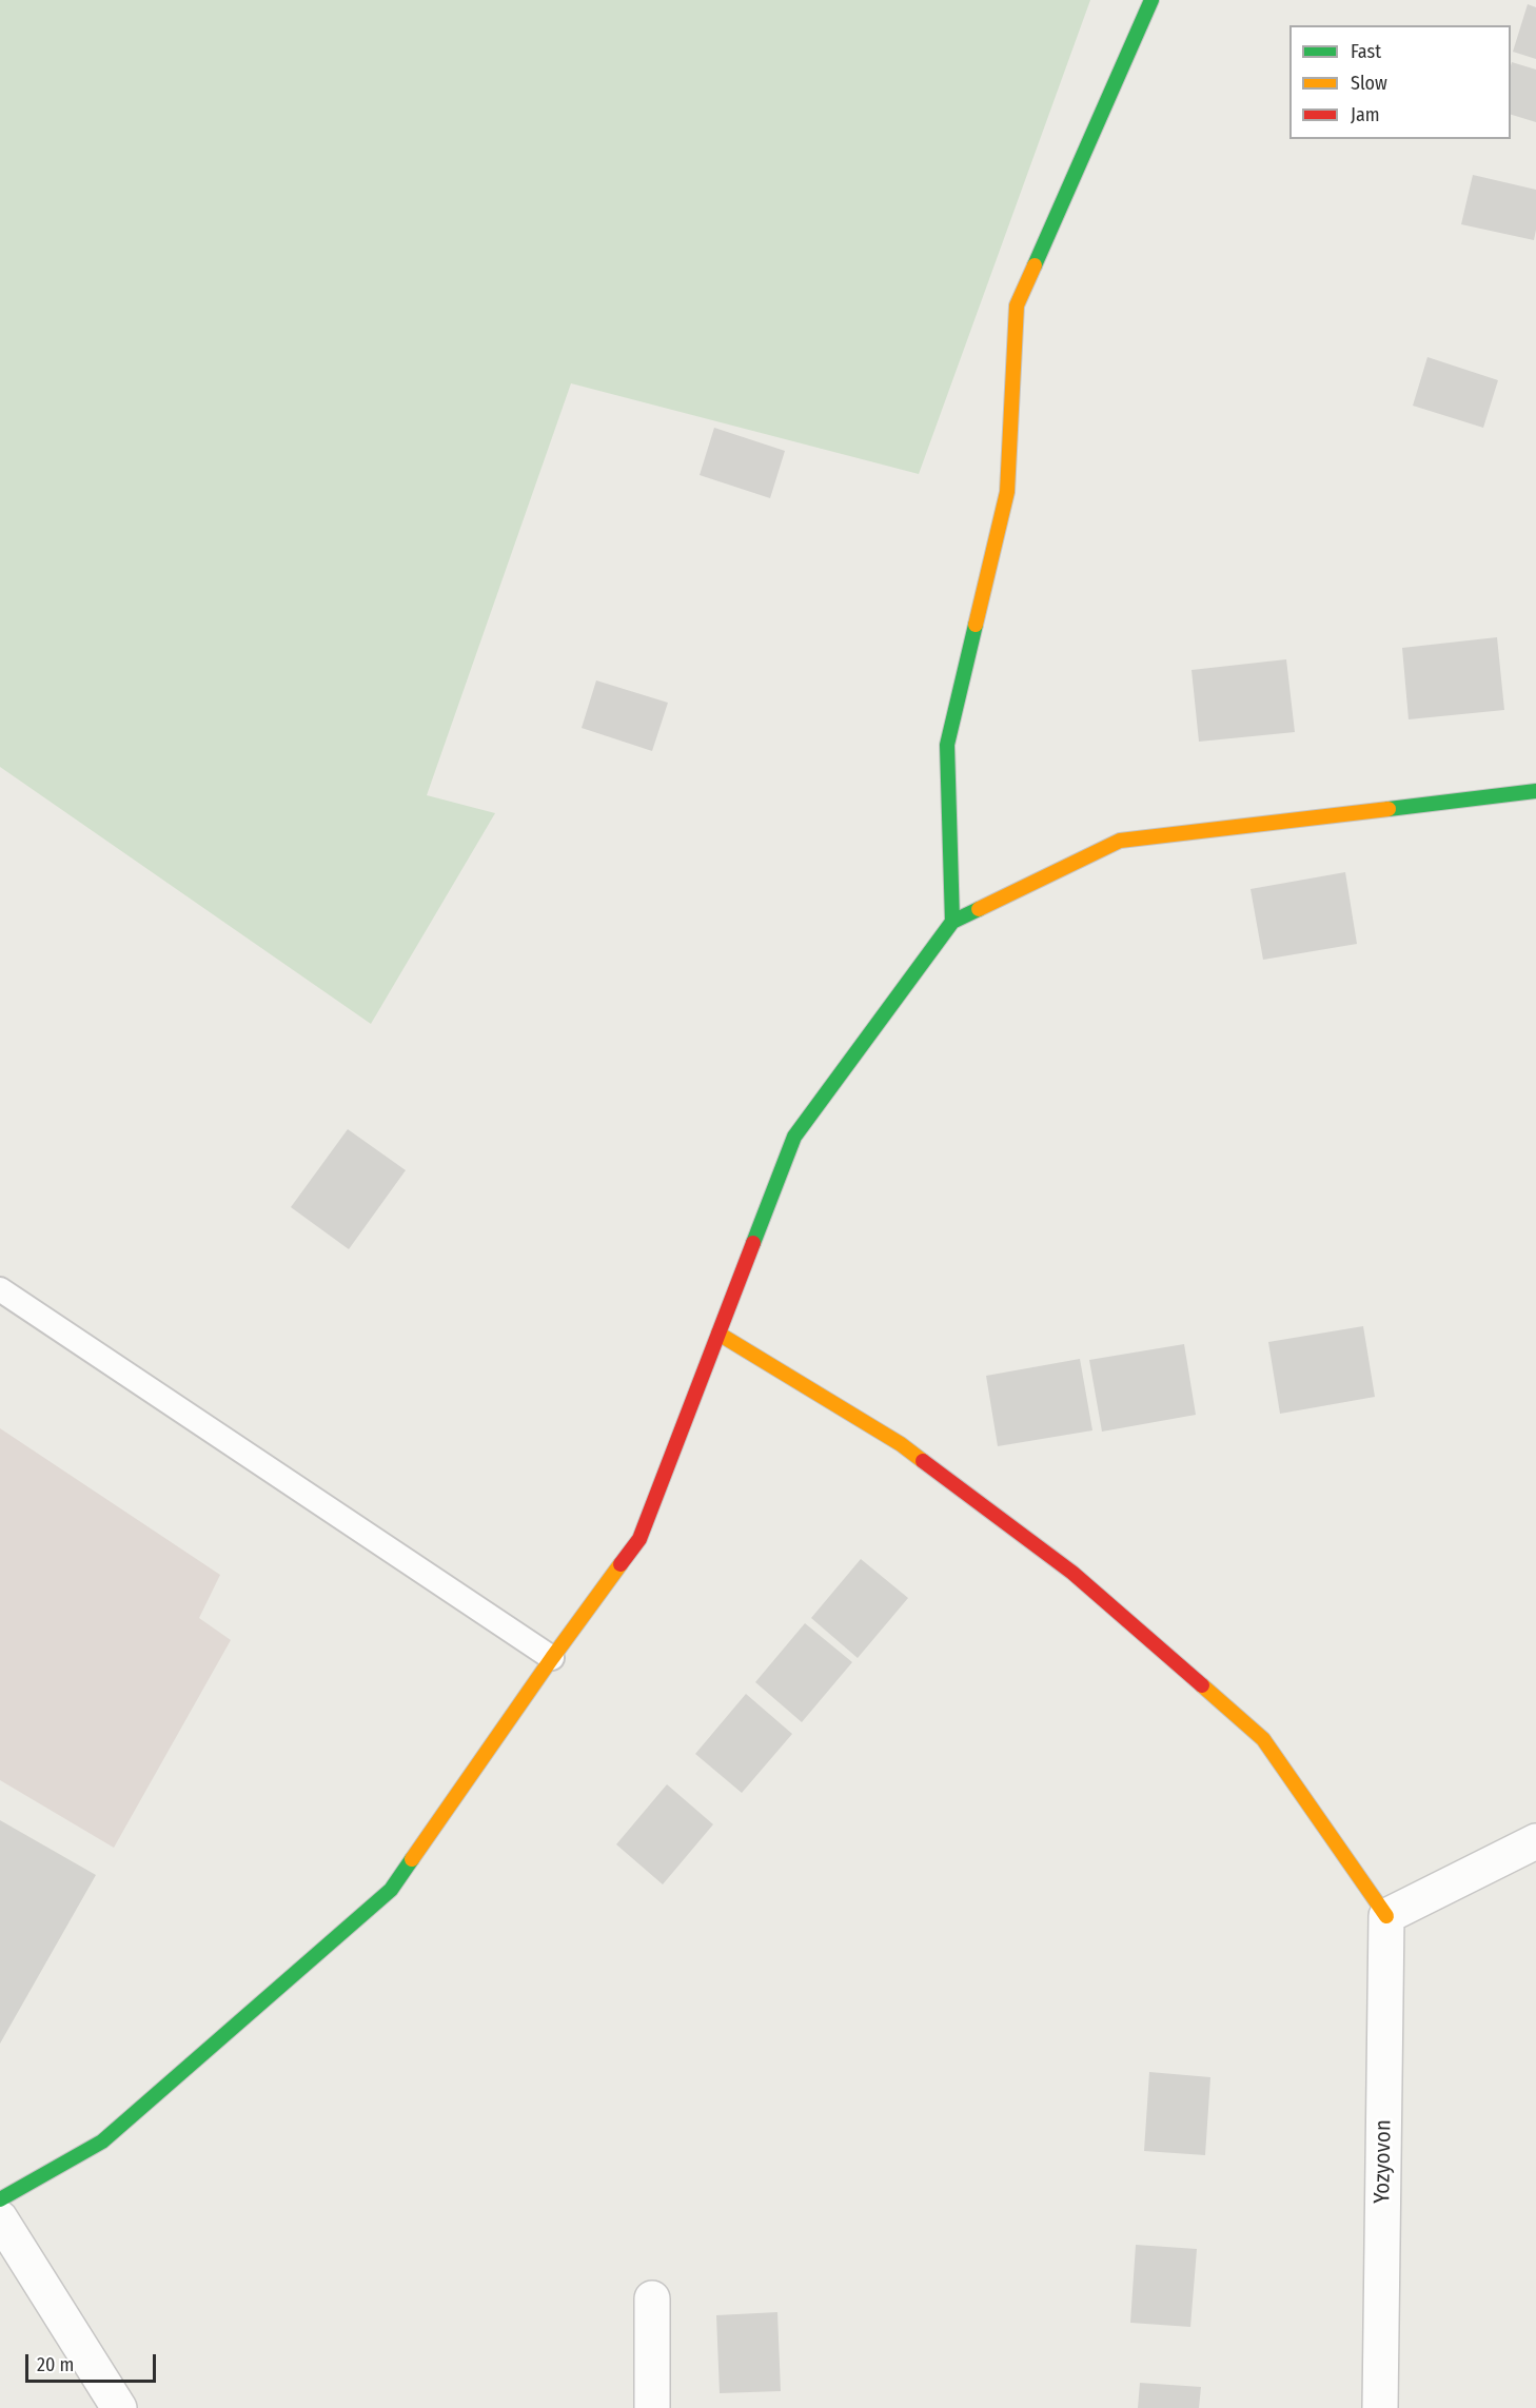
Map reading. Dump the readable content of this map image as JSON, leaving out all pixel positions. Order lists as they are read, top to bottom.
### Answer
{
  "streets": {
    "street": ["Yozyovon"]
  },
  "legend": ["Fast", "Slow", "Jam"],
  "scale_bar": "20 m"
}
